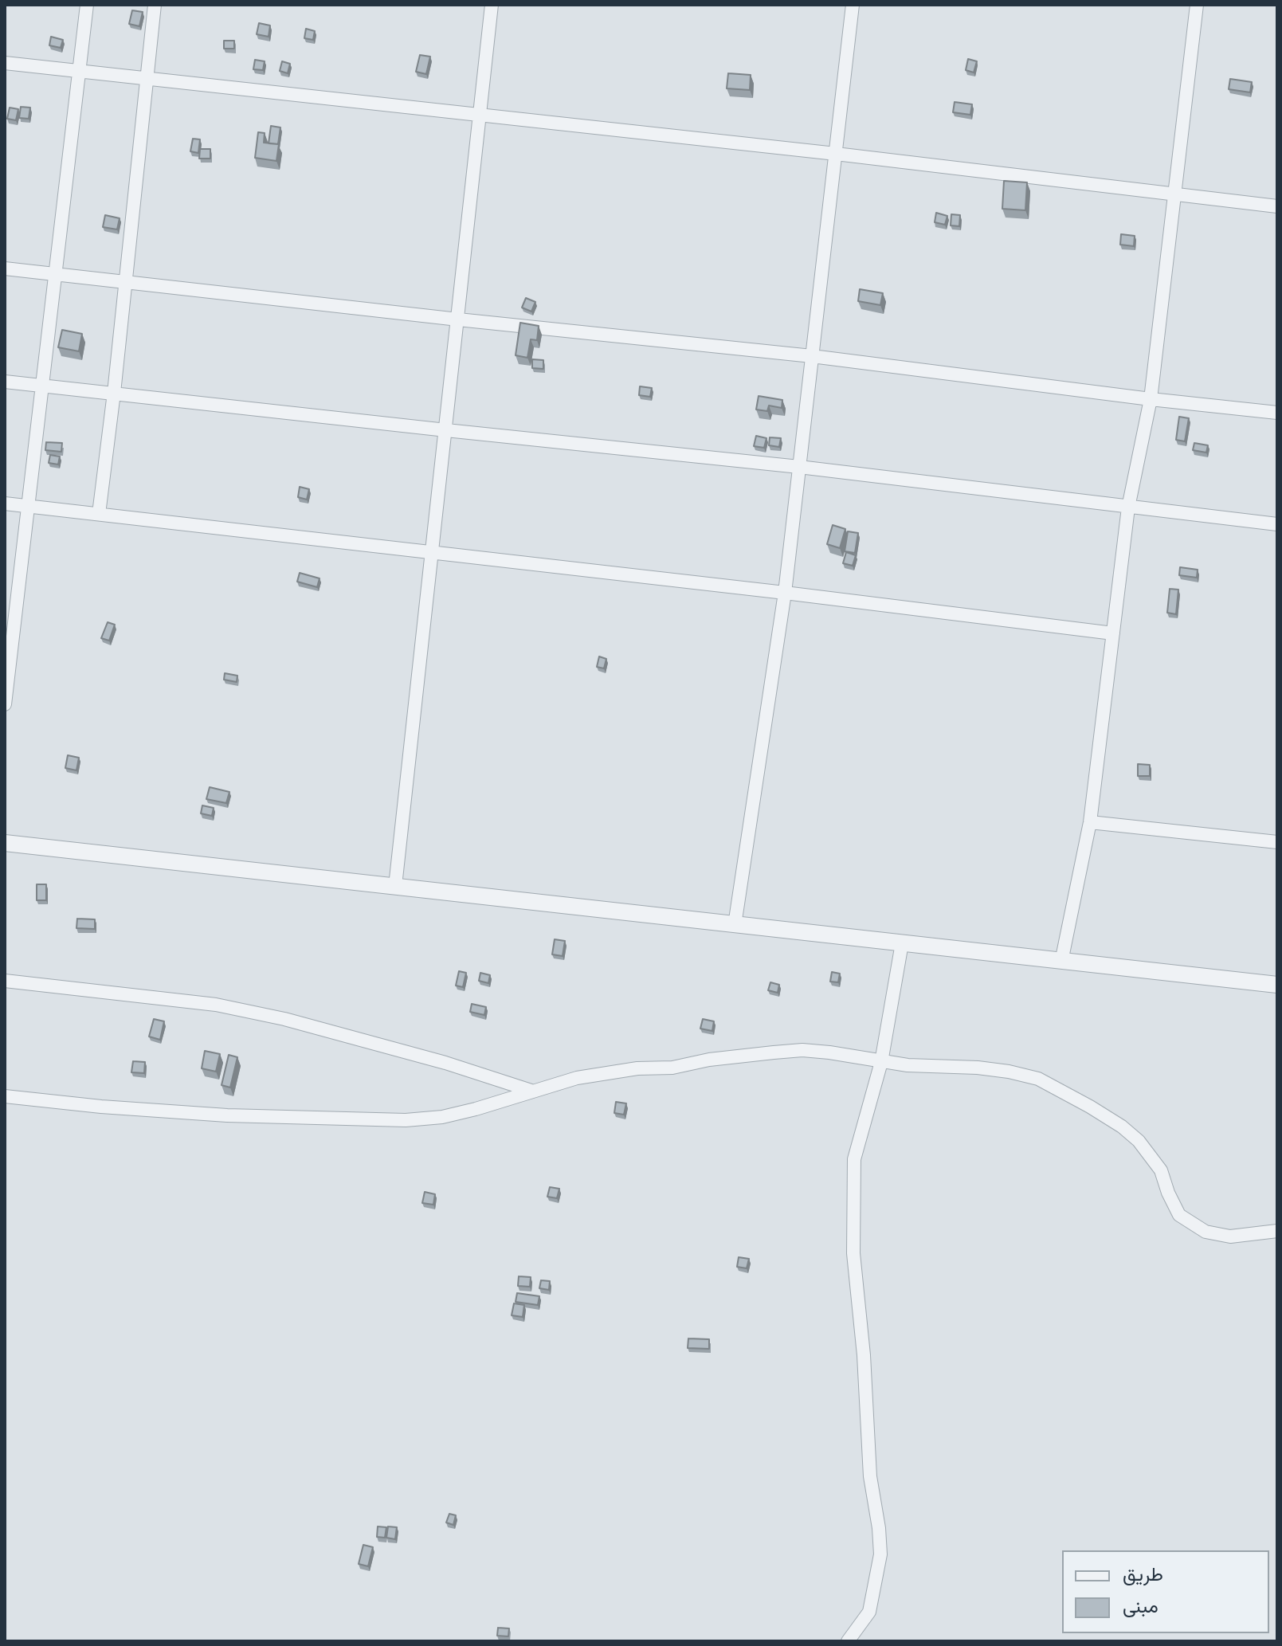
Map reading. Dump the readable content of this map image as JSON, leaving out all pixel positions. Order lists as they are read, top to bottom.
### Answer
{
  "legend": ["طريق", "مبنى"]
}
